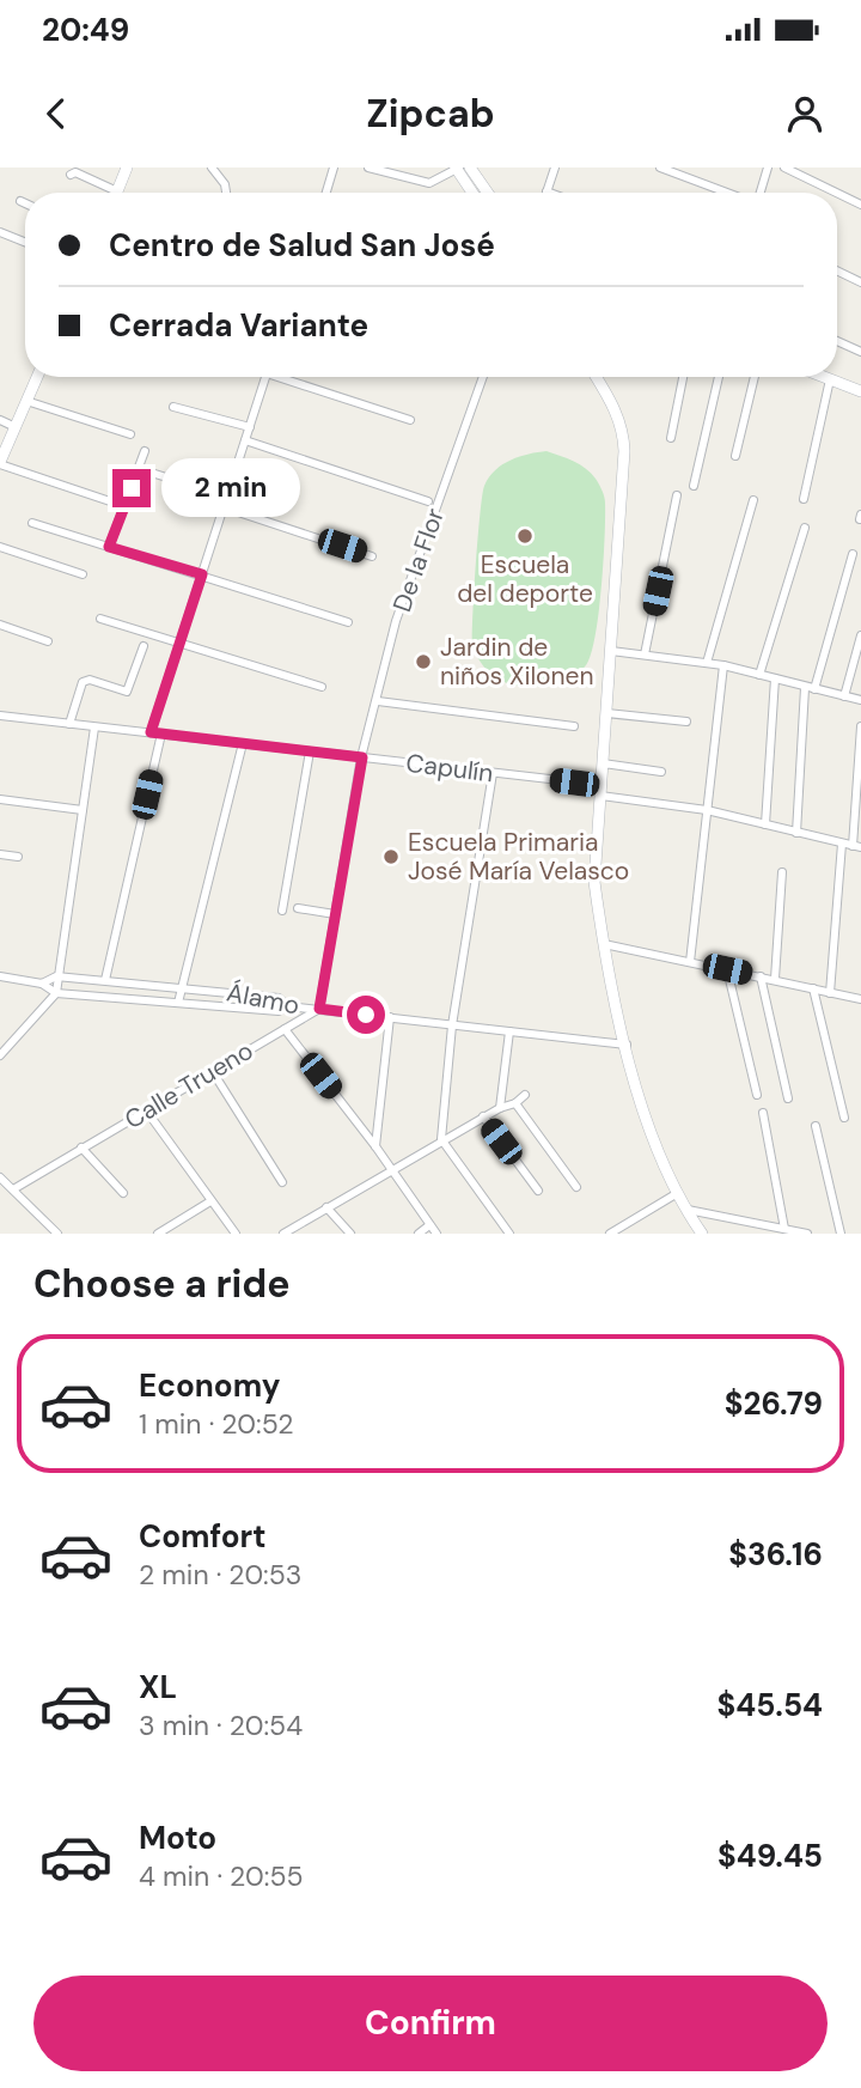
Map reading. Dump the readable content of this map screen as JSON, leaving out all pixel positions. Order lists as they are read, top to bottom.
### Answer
{
  "streets": {
    "street": [
      "De la Flor",
      "Capulín",
      "Álamo",
      "Calle Trueno"
    ]
  },
  "crossings": [
    ["De la Flor", "Capulín"],
    ["Álamo", "Calle Trueno"]
  ],
  "places": ["Escuela del deporte", "Jardin de niños Xilonen", "Escuela Primaria José María Velasco"],
  "page": {
    "status": "20:49",
    "header": "Zipcab",
    "banner": ["Centro de Salud San José", "Cerrada Variante"],
    "bubble": "2 min",
    "heading": "Choose a ride",
    "list": [
      {
        "name": "Economy",
        "note": "1 min · 20:52",
        "value": "$26.79"
      },
      {
        "name": "Comfort",
        "note": "2 min · 20:53",
        "value": "$36.16"
      },
      {
        "name": "XL",
        "note": "3 min · 20:54",
        "value": "$45.54"
      },
      {
        "name": "Moto",
        "note": "4 min · 20:55",
        "value": "$49.45"
      }
    ],
    "buttons": "Confirm"
  }
}
